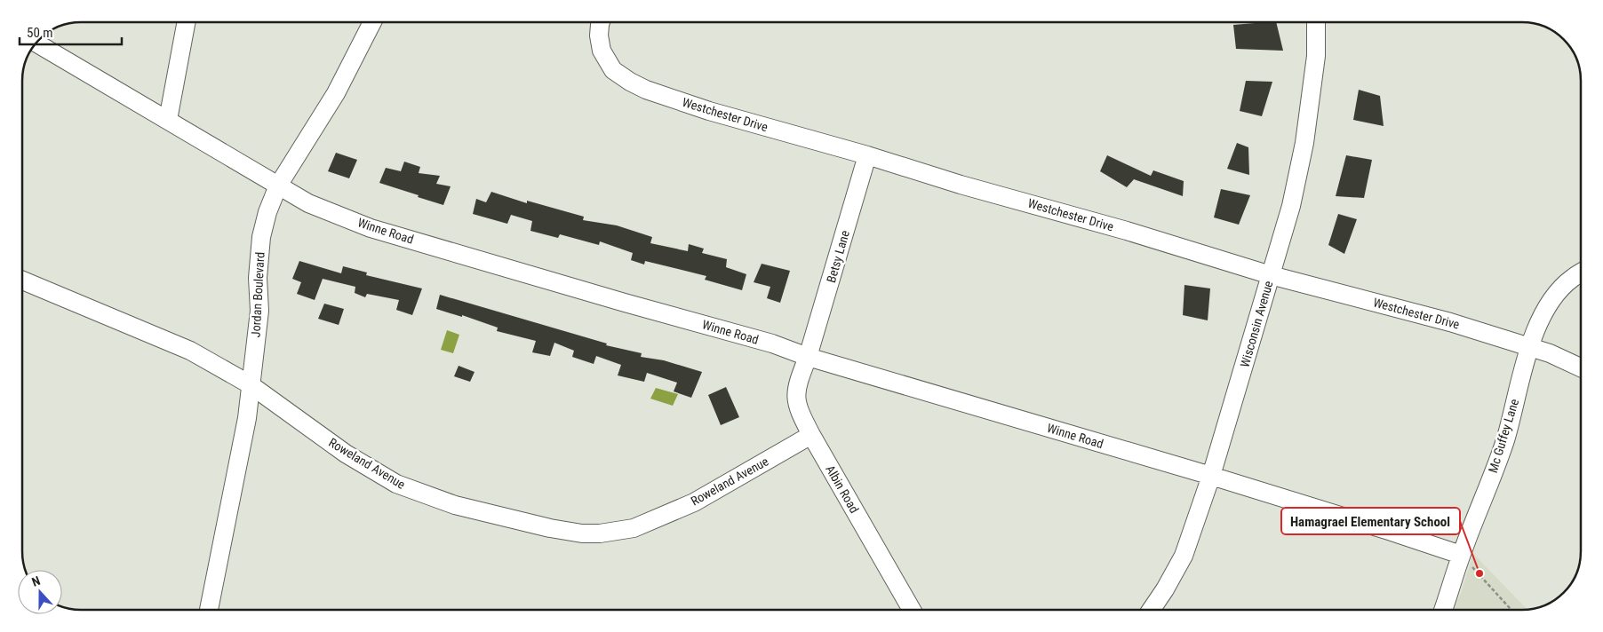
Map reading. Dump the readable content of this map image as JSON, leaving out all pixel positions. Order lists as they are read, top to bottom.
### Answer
{
  "streets": {
    "street": [
      "Westchester Drive",
      "Winne Road",
      "Betsy Lane",
      "Jordan Boulevard",
      "Wisconsin Avenue",
      "Mc Guffey Lane",
      "Roweland Avenue",
      "Albin Road"
    ]
  },
  "crossings": [
    ["Westchester Drive", "Betsy Lane"],
    ["Westchester Drive", "Wisconsin Avenue"],
    ["Westchester Drive", "Mc Guffey Lane"],
    ["Winne Road", "Betsy Lane"],
    ["Winne Road", "Jordan Boulevard"],
    ["Winne Road", "Wisconsin Avenue"],
    ["Winne Road", "Mc Guffey Lane"],
    ["Winne Road", "Albin Road"],
    ["Betsy Lane", "Albin Road"],
    ["Jordan Boulevard", "Roweland Avenue"],
    ["Roweland Avenue", "Albin Road"]
  ],
  "places": ["Hamagrael Elementary School"],
  "scale_bar": "50 m",
  "north": "top"
}
